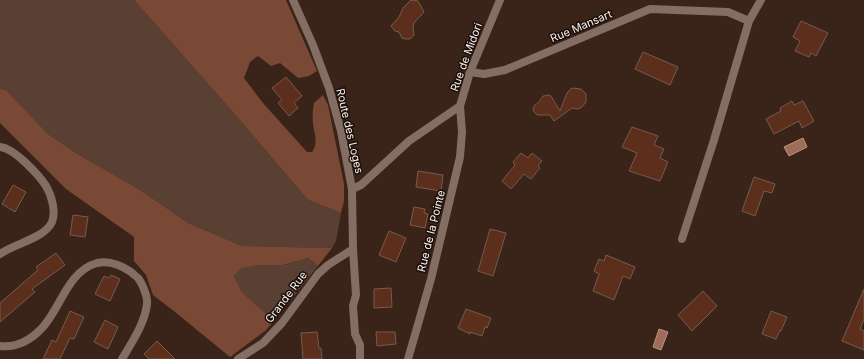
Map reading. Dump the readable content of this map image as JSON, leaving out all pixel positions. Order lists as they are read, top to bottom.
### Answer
{
  "streets": {
    "street": [
      "Rue Mansart",
      "Rue de Midori",
      "Route des Loges",
      "Rue de la Pointe",
      "Grande Rue"
    ]
  },
  "crossings": [
    ["Rue Mansart", "Rue de Midori"],
    ["Rue de Midori", "Route des Loges"],
    ["Rue de Midori", "Rue de la Pointe"],
    ["Route des Loges", "Grande Rue"]
  ]
}
